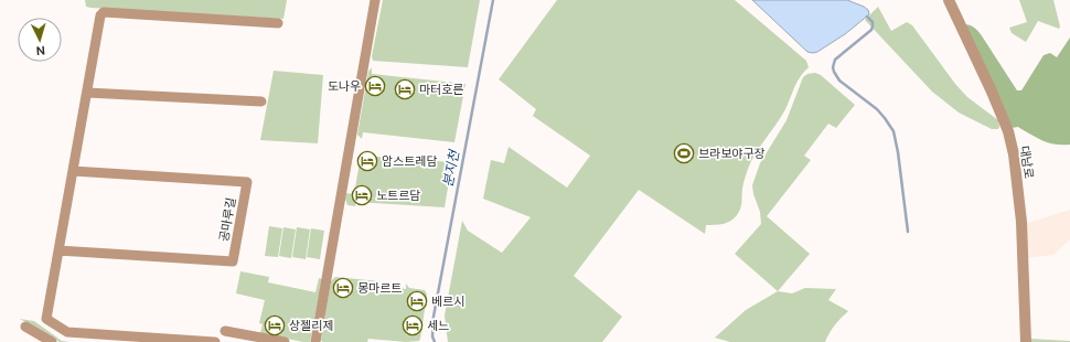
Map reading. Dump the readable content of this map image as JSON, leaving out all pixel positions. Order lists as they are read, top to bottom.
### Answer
{
  "streets": {
    "street": ["대남로", "공마루길"]
  },
  "water": ["분지천"],
  "places": {
    "hotel": [
      "도나우",
      "마터호른",
      "암스트레담",
      "노트르담",
      "몽마르트",
      "베르시",
      "상젤리제",
      "세느"
    ],
    "sports": ["브라보야구장"]
  },
  "north": "bottom"
}
